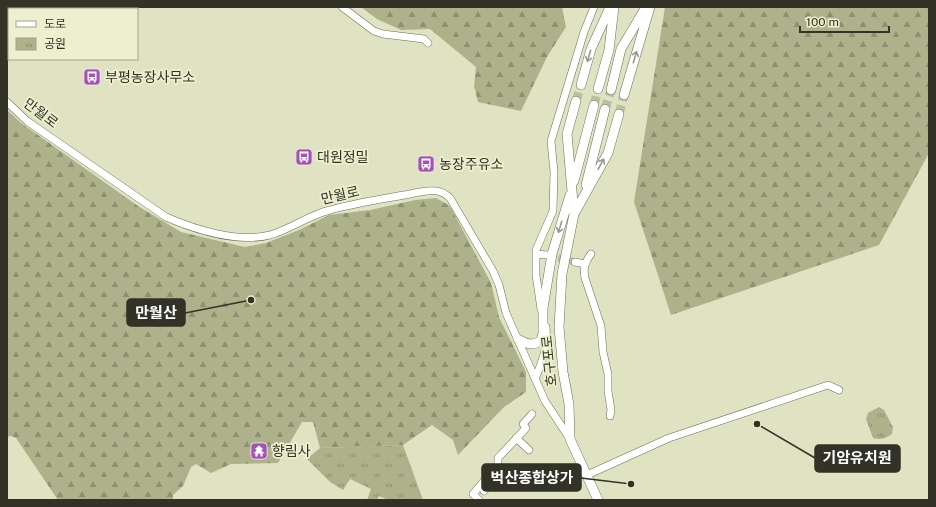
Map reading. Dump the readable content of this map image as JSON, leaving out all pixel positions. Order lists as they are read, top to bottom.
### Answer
{
  "streets": {
    "main road": ["호구포로"],
    "street": ["만월로"]
  },
  "crossings": [
    ["만월로", "호구포로"]
  ],
  "places": {
    "bus stop": ["부평농장사무소", "대원정밀", "농장주유소"],
    "other": ["만월산", "기암유치원", "벅산종합상가"],
    "temple": ["향림사"]
  },
  "legend": ["도로", "공원"],
  "scale_bar": "100 m"
}
